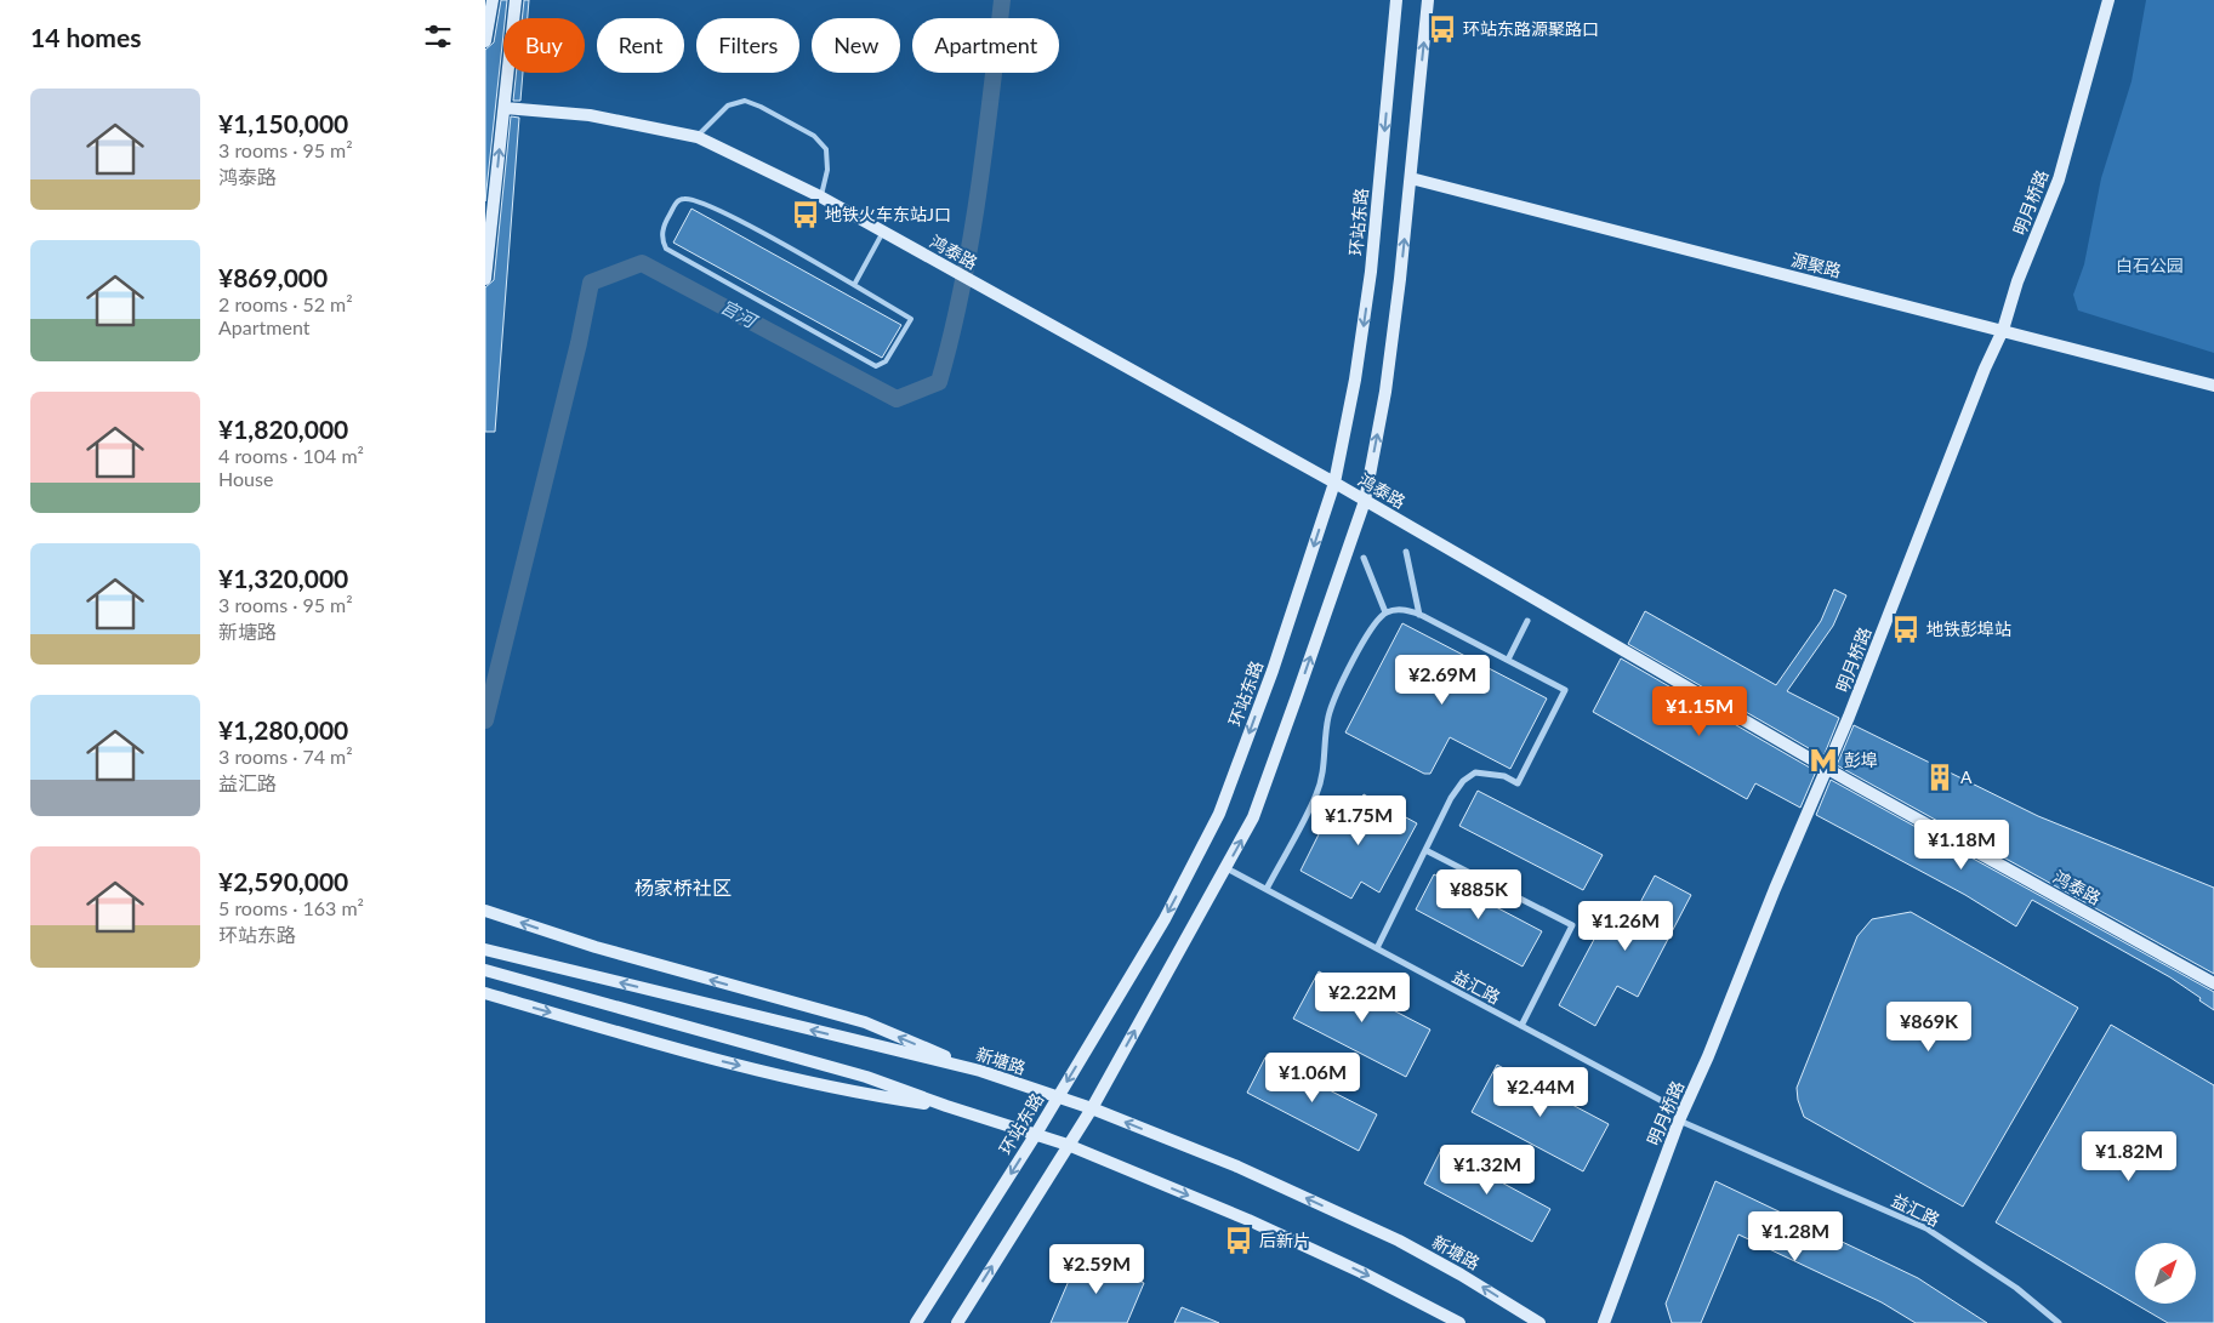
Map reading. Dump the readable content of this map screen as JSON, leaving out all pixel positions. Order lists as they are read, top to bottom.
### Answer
{
  "streets": {
    "main road": [
      "明月桥路",
      "环站东路",
      "鸿泰路",
      "源聚路",
      "新塘路"
    ],
    "street": ["益汇路"]
  },
  "crossings": [
    ["明月桥路", "鸿泰路"],
    ["明月桥路", "源聚路"],
    ["明月桥路", "益汇路"],
    ["环站东路", "鸿泰路"],
    ["环站东路", "新塘路"]
  ],
  "districts": ["杨家桥社区"],
  "water": ["官河"],
  "parks": ["白石公园"],
  "places": {
    "bus stop": [
      "环站东路源聚路口",
      "地铁火车东站J口",
      "地铁彭埠站",
      "后新片"
    ],
    "metro station": ["彭埠"],
    "building": ["A"]
  },
  "north": "top right",
  "page": {
    "heading": "14 homes",
    "chip": [
      "Buy",
      "Rent",
      "Filters",
      "New",
      "Apartment"
    ],
    "list": [
      {
        "name": "¥1,150,000",
        "note": "3 rooms · 95 m² · 鸿泰路"
      },
      {
        "name": "¥869,000",
        "note": "2 rooms · 52 m² · Apartment"
      },
      {
        "name": "¥1,820,000",
        "note": "4 rooms · 104 m² · House"
      },
      {
        "name": "¥1,320,000",
        "note": "3 rooms · 95 m² · 新塘路"
      },
      {
        "name": "¥1,280,000",
        "note": "3 rooms · 74 m² · 益汇路"
      },
      {
        "name": "¥2,590,000",
        "note": "5 rooms · 163 m² · 环站东路"
      }
    ],
    "price": [
      "¥2.69M",
      "¥1.15M",
      "¥1.75M",
      "¥1.18M",
      "¥885K",
      "¥1.26M",
      "¥2.22M",
      "¥869K",
      "¥1.06M",
      "¥2.44M",
      "¥1.82M",
      "¥1.32M",
      "¥1.28M",
      "¥2.59M"
    ]
  }
}
